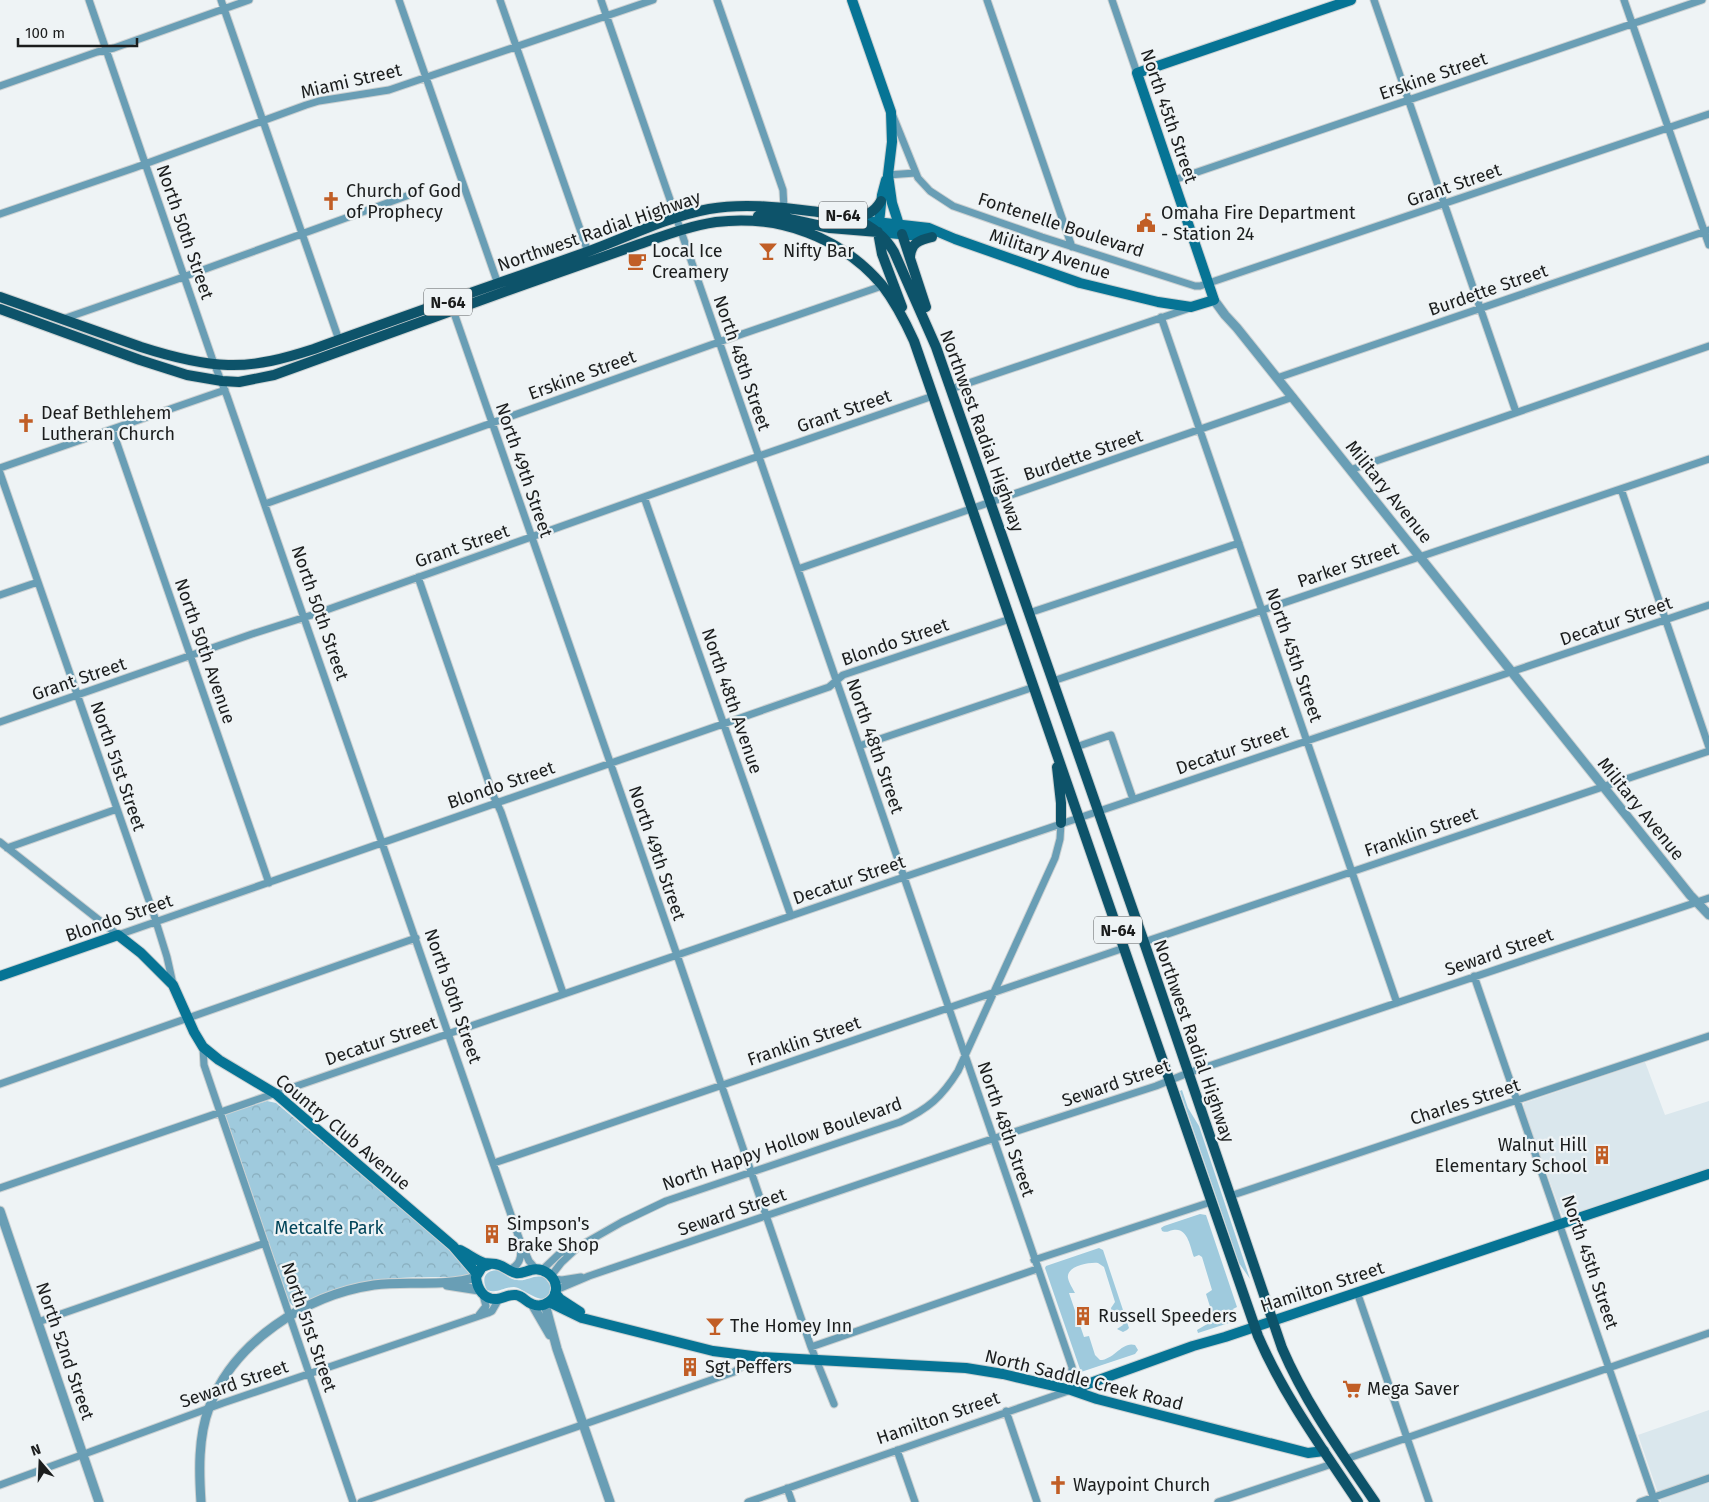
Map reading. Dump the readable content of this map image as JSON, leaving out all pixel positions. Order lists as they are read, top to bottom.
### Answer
{
  "streets": {
    "main road": [
      "North 45th Street",
      "N-64",
      "Fontenelle Boulevard",
      "Northwest Radial Highway",
      "Military Avenue",
      "Blondo Street",
      "Country Club Avenue",
      "Hamilton Street",
      "North Saddle Creek Road"
    ],
    "street": [
      "Erskine Street",
      "Miami Street",
      "Grant Street",
      "North 50th Street",
      "Burdette Street",
      "North 48th Street",
      "North 49th Street",
      "Parker Street",
      "Decatur Street",
      "North 50th Avenue",
      "North 48th Avenue",
      "North 51st Street",
      "Franklin Street",
      "Seward Street",
      "Charles Street",
      "North Happy Hollow Boulevard",
      "North 52nd Street"
    ]
  },
  "crossings": [
    ["Erskine Street", "North 45th Street"],
    ["Erskine Street", "Northwest Radial Highway"],
    ["Erskine Street", "North 50th Street"],
    ["Erskine Street", "North 48th Street"],
    ["Erskine Street", "North 49th Street"],
    ["Miami Street", "North 50th Street"],
    ["Miami Street", "North 48th Street"],
    ["North 45th Street", "Grant Street"],
    ["North 45th Street", "Fontenelle Boulevard"],
    ["North 45th Street", "Military Avenue"],
    ["North 45th Street", "Burdette Street"],
    ["North 45th Street", "Parker Street"],
    ["North 45th Street", "Decatur Street"],
    ["North 45th Street", "Franklin Street"],
    ["North 45th Street", "Seward Street"],
    ["North 45th Street", "Charles Street"],
    ["North 45th Street", "Hamilton Street"],
    ["Grant Street", "Fontenelle Boulevard"],
    ["Grant Street", "Northwest Radial Highway"],
    ["Grant Street", "North 50th Street"],
    ["Grant Street", "North 48th Street"],
    ["Grant Street", "North 49th Street"],
    ["Grant Street", "North 50th Avenue"],
    ["Grant Street", "North 48th Avenue"],
    ["Grant Street", "North 51st Street"],
    ["Northwest Radial Highway", "North 50th Street"],
    ["Northwest Radial Highway", "Military Avenue"],
    ["Northwest Radial Highway", "Burdette Street"],
    ["Northwest Radial Highway", "North 48th Street"],
    ["Northwest Radial Highway", "North 49th Street"],
    ["Northwest Radial Highway", "Parker Street"],
    ["Northwest Radial Highway", "Decatur Street"],
    ["Northwest Radial Highway", "Blondo Street"],
    ["Northwest Radial Highway", "Franklin Street"],
    ["Northwest Radial Highway", "Seward Street"],
    ["Northwest Radial Highway", "Charles Street"],
    ["Northwest Radial Highway", "Hamilton Street"],
    ["Northwest Radial Highway", "North Saddle Creek Road"],
    ["North 50th Street", "Decatur Street"],
    ["North 50th Street", "Blondo Street"],
    ["North 50th Street", "Franklin Street"],
    ["North 50th Street", "Country Club Avenue"],
    ["North 50th Street", "North Happy Hollow Boulevard"],
    ["Military Avenue", "Burdette Street"],
    ["Military Avenue", "Parker Street"],
    ["Military Avenue", "Decatur Street"],
    ["Military Avenue", "Franklin Street"],
    ["Military Avenue", "Seward Street"],
    ["Burdette Street", "North 48th Street"],
    ["North 48th Street", "Decatur Street"],
    ["North 48th Street", "Blondo Street"],
    ["North 48th Street", "Franklin Street"],
    ["North 48th Street", "Seward Street"],
    ["North 48th Street", "North Happy Hollow Boulevard"],
    ["North 48th Street", "Hamilton Street"],
    ["North 48th Street", "North Saddle Creek Road"],
    ["North 49th Street", "Decatur Street"],
    ["North 49th Street", "Blondo Street"],
    ["North 49th Street", "Franklin Street"],
    ["North 49th Street", "Seward Street"],
    ["North 49th Street", "North Happy Hollow Boulevard"],
    ["North 49th Street", "North Saddle Creek Road"],
    ["Decatur Street", "North 48th Avenue"],
    ["Decatur Street", "North 51st Street"],
    ["Decatur Street", "Country Club Avenue"],
    ["Decatur Street", "North Happy Hollow Boulevard"],
    ["Blondo Street", "North 50th Avenue"],
    ["Blondo Street", "North 48th Avenue"],
    ["Blondo Street", "North 51st Street"],
    ["Blondo Street", "Country Club Avenue"],
    ["North 51st Street", "Seward Street"],
    ["North 51st Street", "Country Club Avenue"],
    ["Franklin Street", "North Happy Hollow Boulevard"],
    ["Seward Street", "North Happy Hollow Boulevard"],
    ["Seward Street", "North 52nd Street"],
    ["Seward Street", "North Saddle Creek Road"],
    ["Country Club Avenue", "North Happy Hollow Boulevard"],
    ["Hamilton Street", "North Saddle Creek Road"]
  ],
  "parks": ["Metcalfe Park"],
  "places": {
    "church": ["Church of God of Prophecy", "Deaf Bethlehem Lutheran Church", "Waypoint Church"],
    "public building": ["Omaha Fire Department - Station 24"],
    "bar": ["Nifty Bar", "The Homey Inn"],
    "cafe": ["Local Ice Creamery"],
    "building": [
      "Walnut Hill Elementary School",
      "Simpson's Brake Shop",
      "Russell Speeders",
      "Sgt Peffers"
    ],
    "supermarket": ["Mega Saver"]
  },
  "scale_bar": "100 m",
  "north": "top"
}
